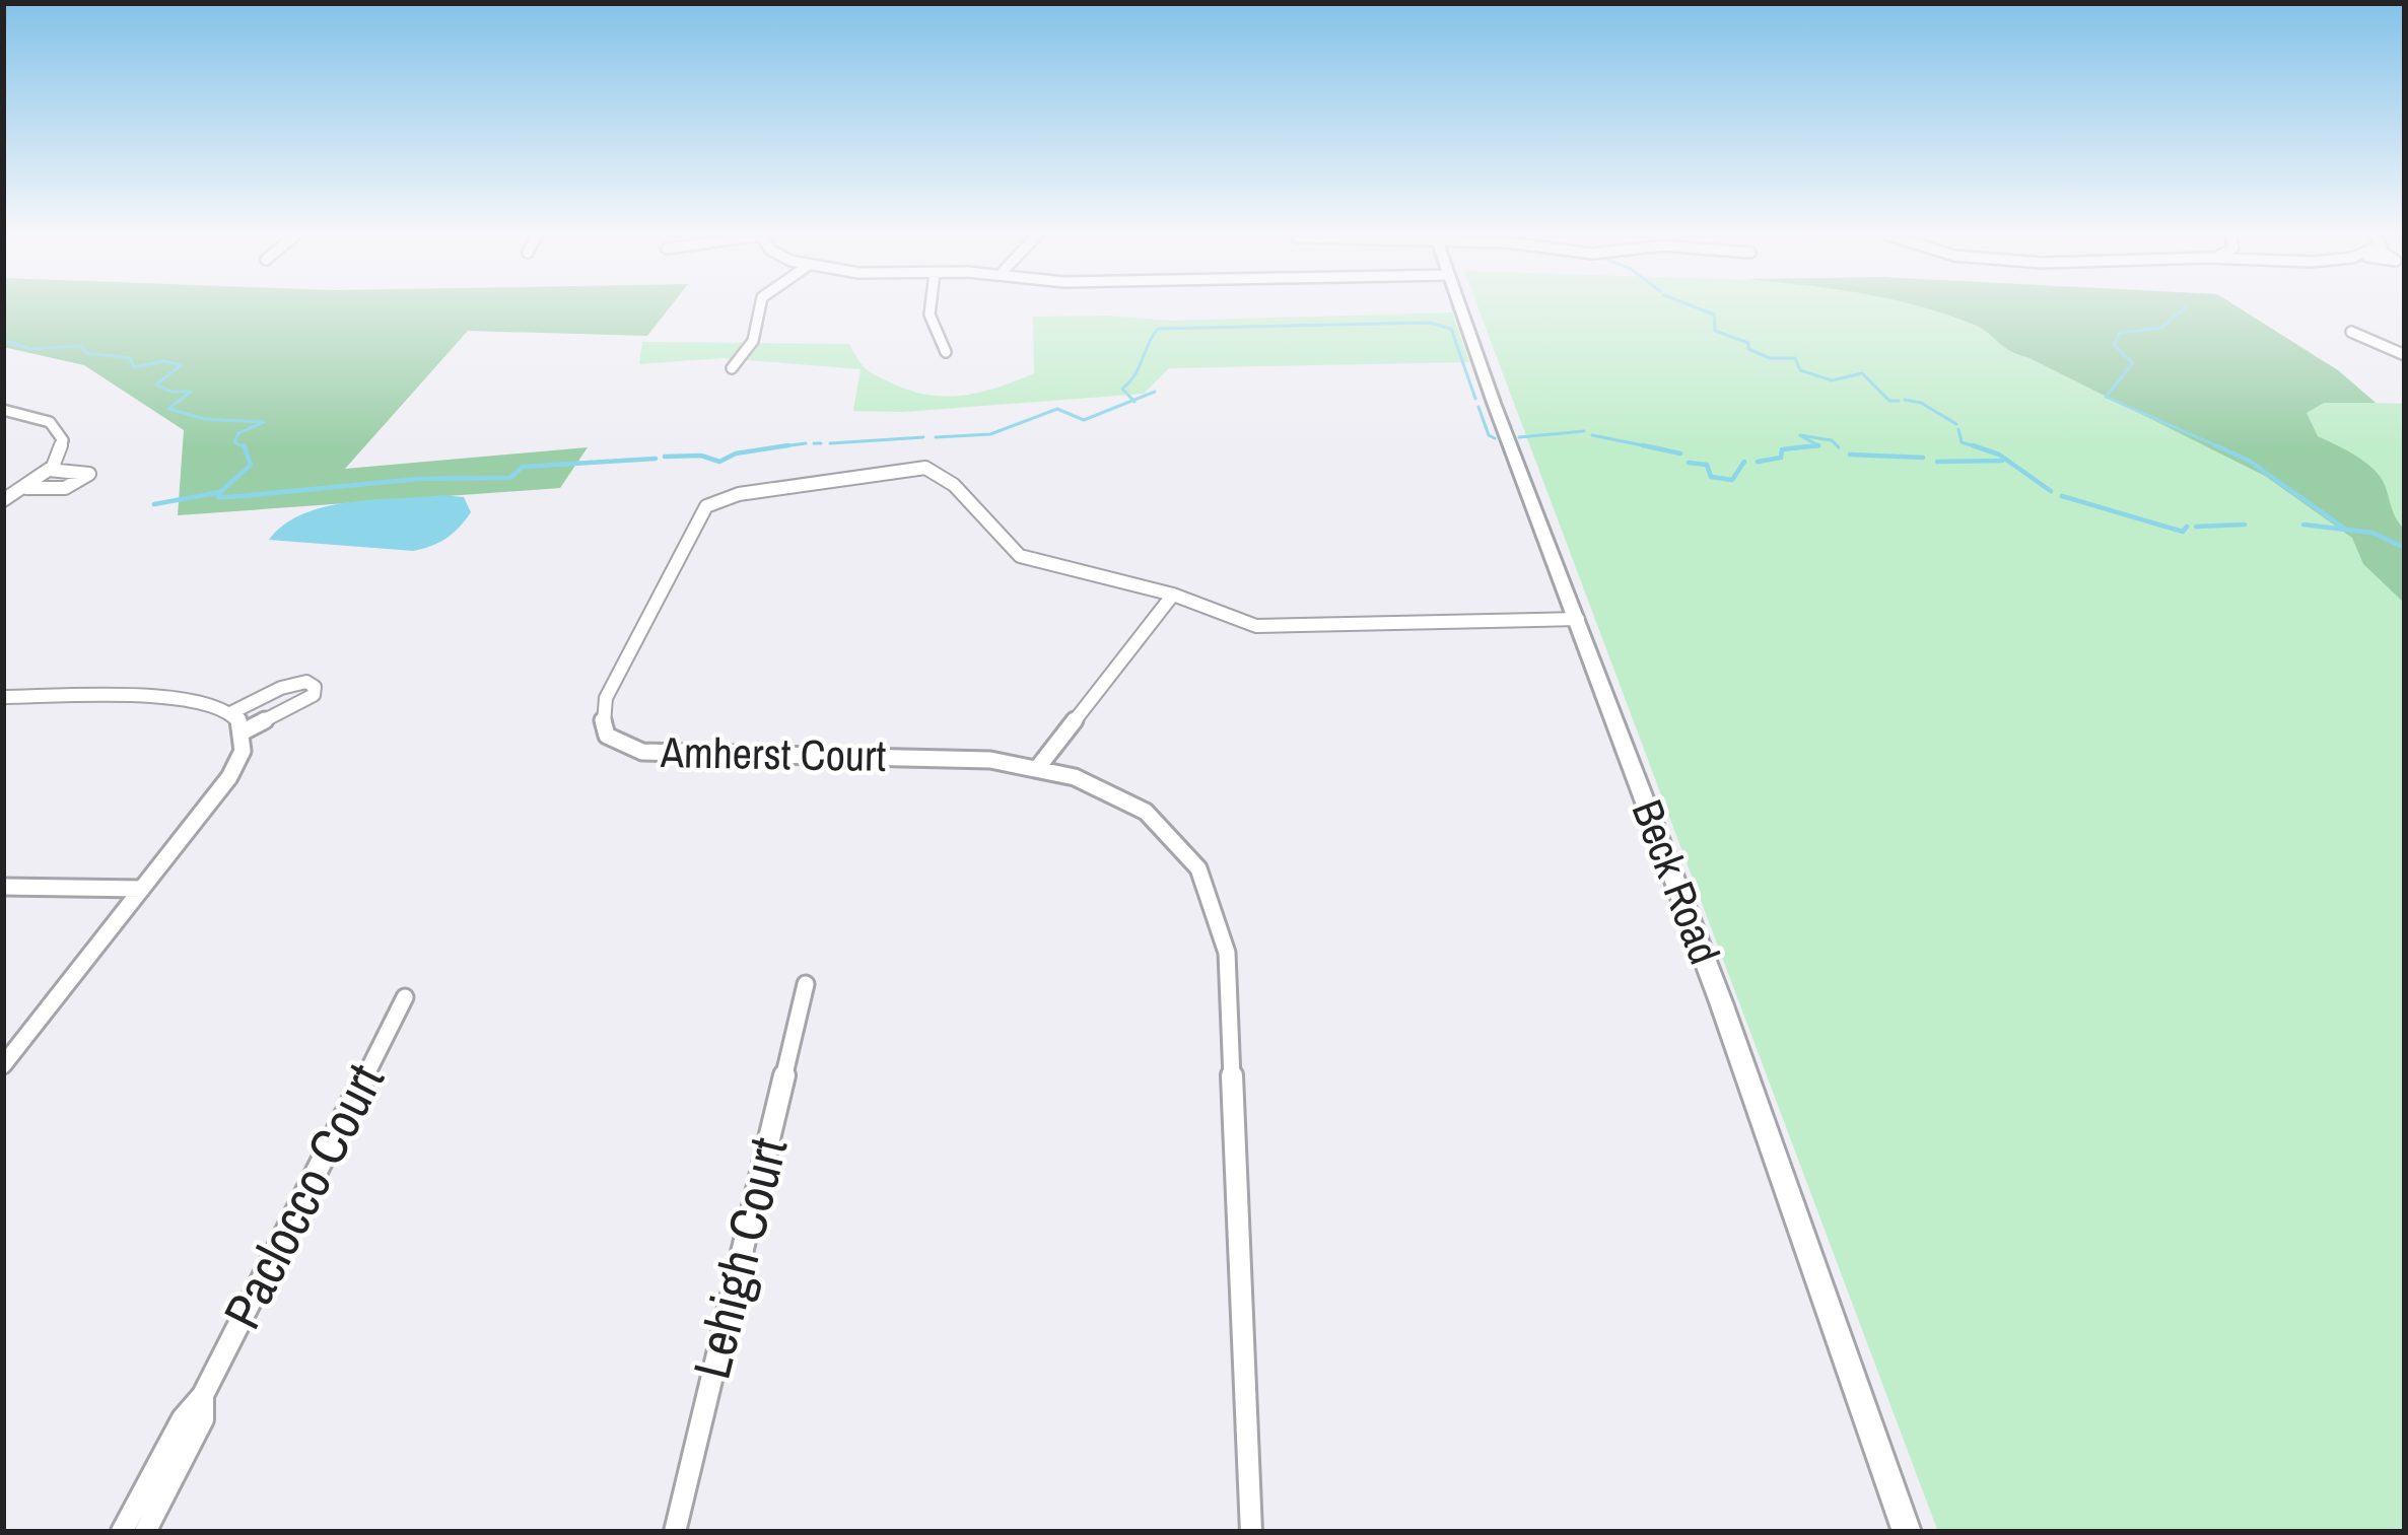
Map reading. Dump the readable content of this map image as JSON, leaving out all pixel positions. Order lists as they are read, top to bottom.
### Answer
{
  "streets": {
    "main road": ["Beck Road"],
    "street": ["Amherst Court", "Paclocco Court", "Lehigh Court"]
  },
  "crossings": [
    ["Amherst Court", "Beck Road"]
  ]
}
